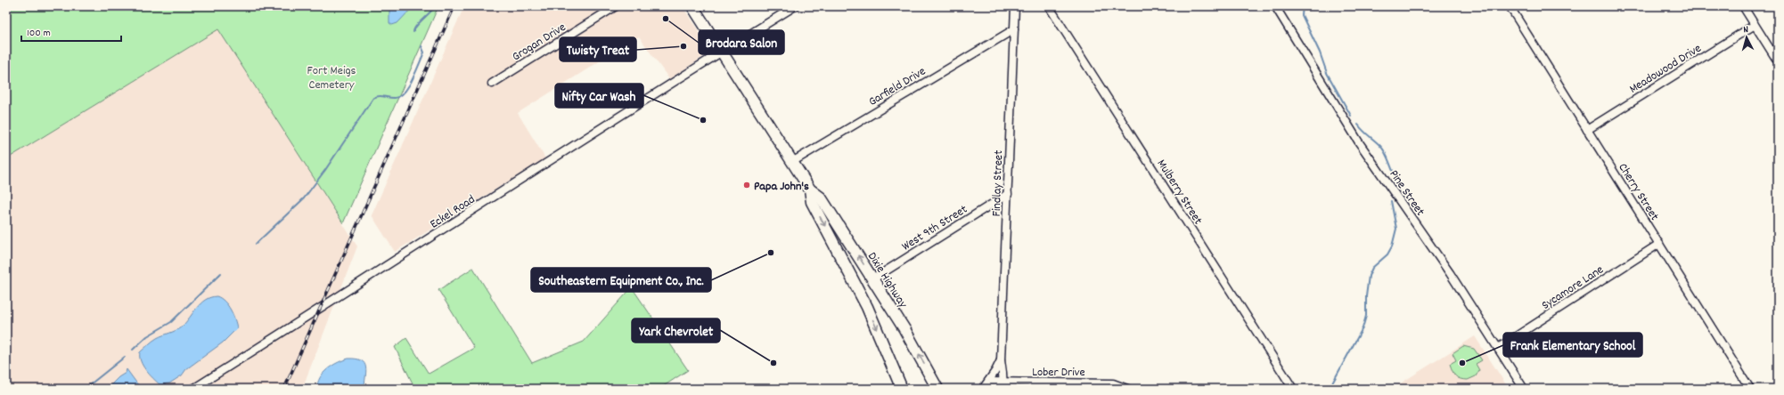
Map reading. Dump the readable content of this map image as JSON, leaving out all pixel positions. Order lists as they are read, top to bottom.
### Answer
{
  "streets": {
    "main road": ["Dixie Highway"],
    "street": [
      "Grogan Drive",
      "Meadowood Drive",
      "Garfield Drive",
      "Findlay Street",
      "Mulberry Street",
      "Cherry Street",
      "Pine Street",
      "Eckel Road",
      "West 9th Street",
      "Sycamore Lane",
      "Lober Drive"
    ]
  },
  "crossings": [
    ["Meadowood Drive", "Cherry Street"],
    ["Garfield Drive", "Findlay Street"],
    ["Garfield Drive", "Dixie Highway"],
    ["Findlay Street", "West 9th Street"],
    ["Findlay Street", "Lober Drive"],
    ["Cherry Street", "Sycamore Lane"],
    ["Pine Street", "Sycamore Lane"],
    ["Eckel Road", "Dixie Highway"],
    ["West 9th Street", "Dixie Highway"]
  ],
  "parks": ["Fort Meigs Cemetery"],
  "places": [
    "Brodara Salon",
    "Twisty Treat",
    "Nifty Car Wash",
    "Papa John's",
    "Southeastern Equipment Co., Inc.",
    "Yark Chevrolet",
    "Frank Elementary School"
  ],
  "scale_bar": "100 m",
  "north": "top"
}
